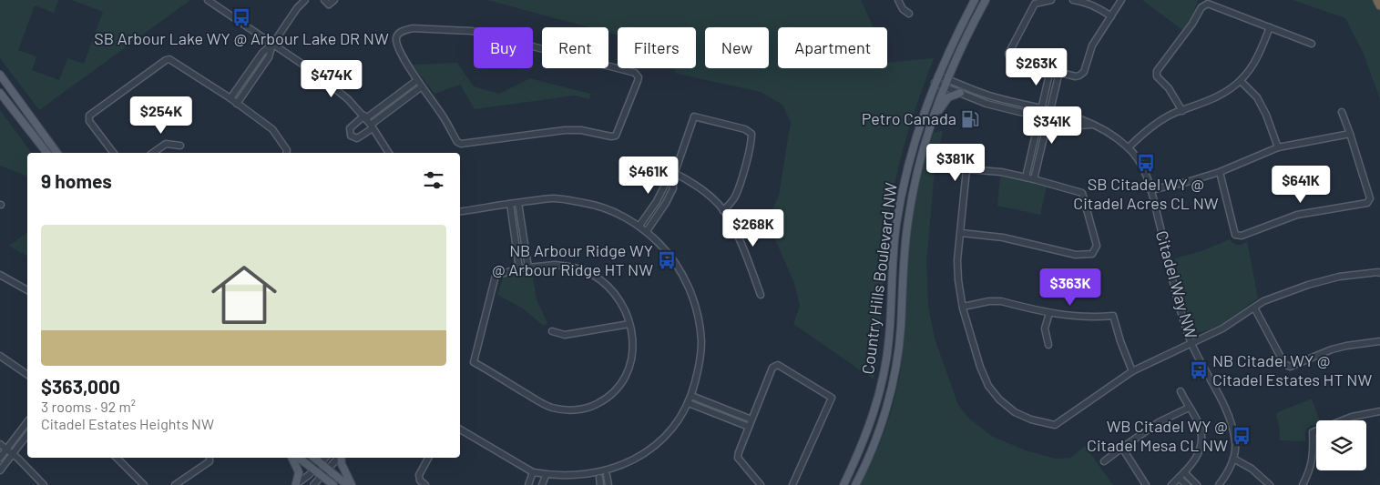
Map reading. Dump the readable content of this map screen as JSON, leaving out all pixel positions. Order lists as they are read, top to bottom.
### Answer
{
  "streets": {
    "main road": ["Country Hills Boulevard NW"],
    "street": ["Citadel Way NW"]
  },
  "crossings": [
    ["Country Hills Boulevard NW", "Citadel Way NW"]
  ],
  "places": {
    "bus stop": [
      "SB Arbour Lake WY @ Arbour Lake DR NW",
      "SB Citadel WY @ Citadel Acres CL NW",
      "NB Arbour Ridge WY @ Arbour Ridge HT NW",
      "NB Citadel WY @ Citadel Estates HT NW",
      "WB Citadel WY @ Citadel Mesa CL NW"
    ],
    "fuel station": ["Petro Canada"]
  },
  "page": {
    "chip": [
      "Buy",
      "Rent",
      "Filters",
      "New",
      "Apartment"
    ],
    "price": [
      "$263K",
      "$474K",
      "$254K",
      "$341K",
      "$381K",
      "$461K",
      "$641K",
      "$268K",
      "$363K"
    ],
    "heading": "9 homes",
    "list": [
      {
        "name": "$363,000",
        "note": "3 rooms · 92 m² · Citadel Estates Heights NW"
      }
    ]
  }
}
